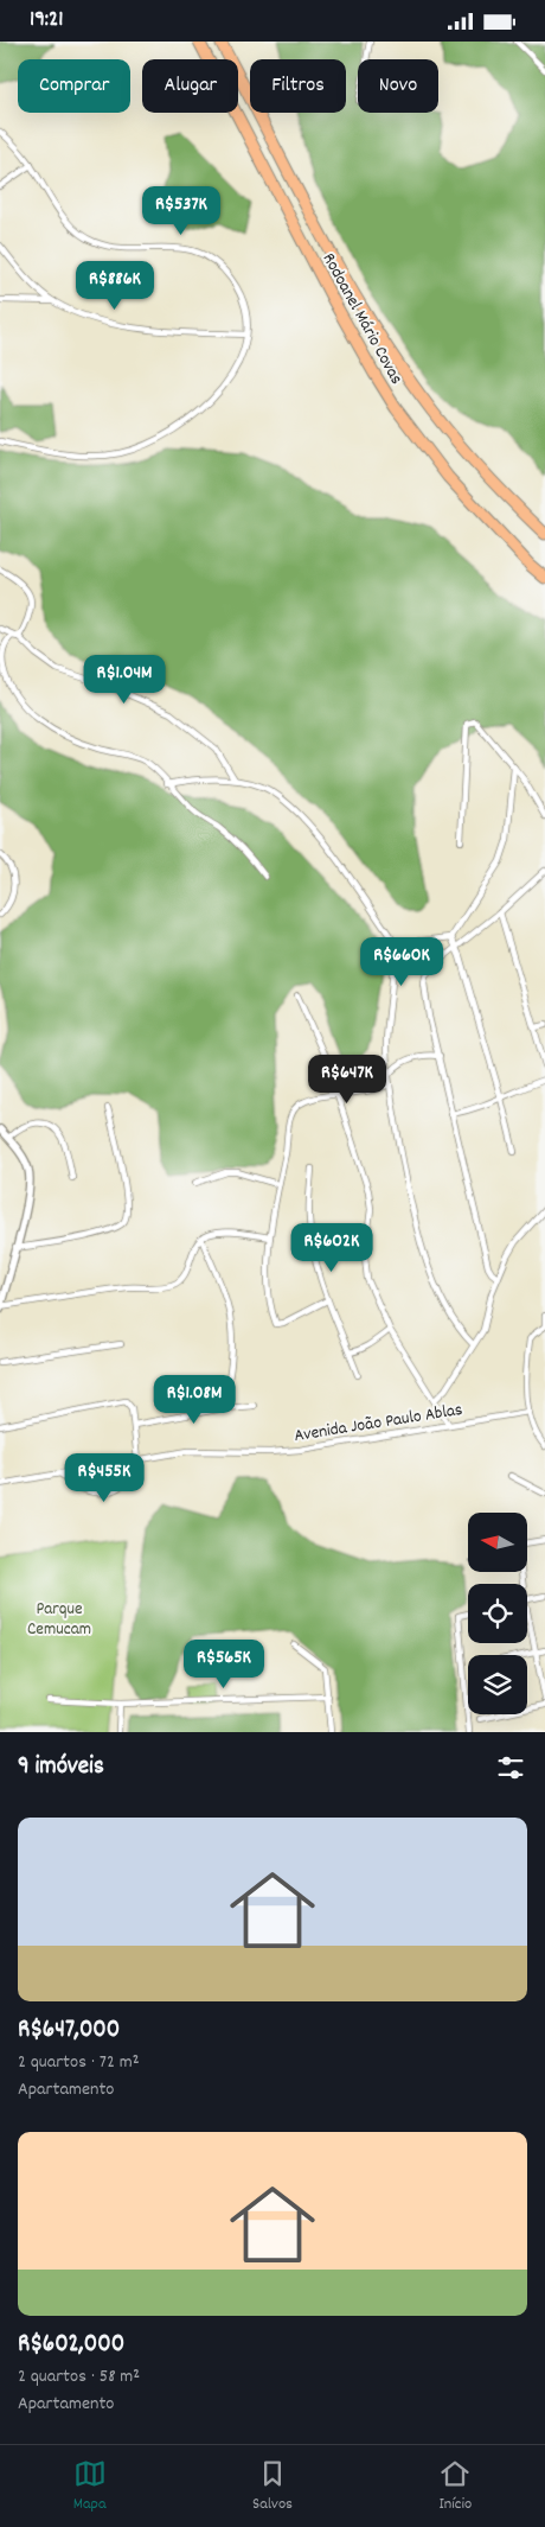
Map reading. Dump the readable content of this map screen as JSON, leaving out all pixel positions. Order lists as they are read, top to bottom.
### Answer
{
  "streets": {
    "highway": ["Rodoanel Mário Covas"],
    "street": ["Avenida João Paulo Ablas"]
  },
  "parks": ["Parque Cemucam"],
  "north": "left",
  "page": {
    "status": "19:21",
    "chip": [
      "Comprar",
      "Alugar",
      "Filtros",
      "Novo"
    ],
    "price": [
      "R$537K",
      "R$886K",
      "R$1.04M",
      "R$660K",
      "R$647K",
      "R$602K",
      "R$1.08M",
      "R$455K",
      "R$565K"
    ],
    "heading": "9 imóveis",
    "list": [
      {
        "name": "R$647,000",
        "note": "2 quartos · 72 m² · Apartamento"
      },
      {
        "name": "R$602,000",
        "note": "2 quartos · 58 m² · Apartamento"
      }
    ],
    "tabs": ["Mapa", "Salvos", "Início"]
  }
}
